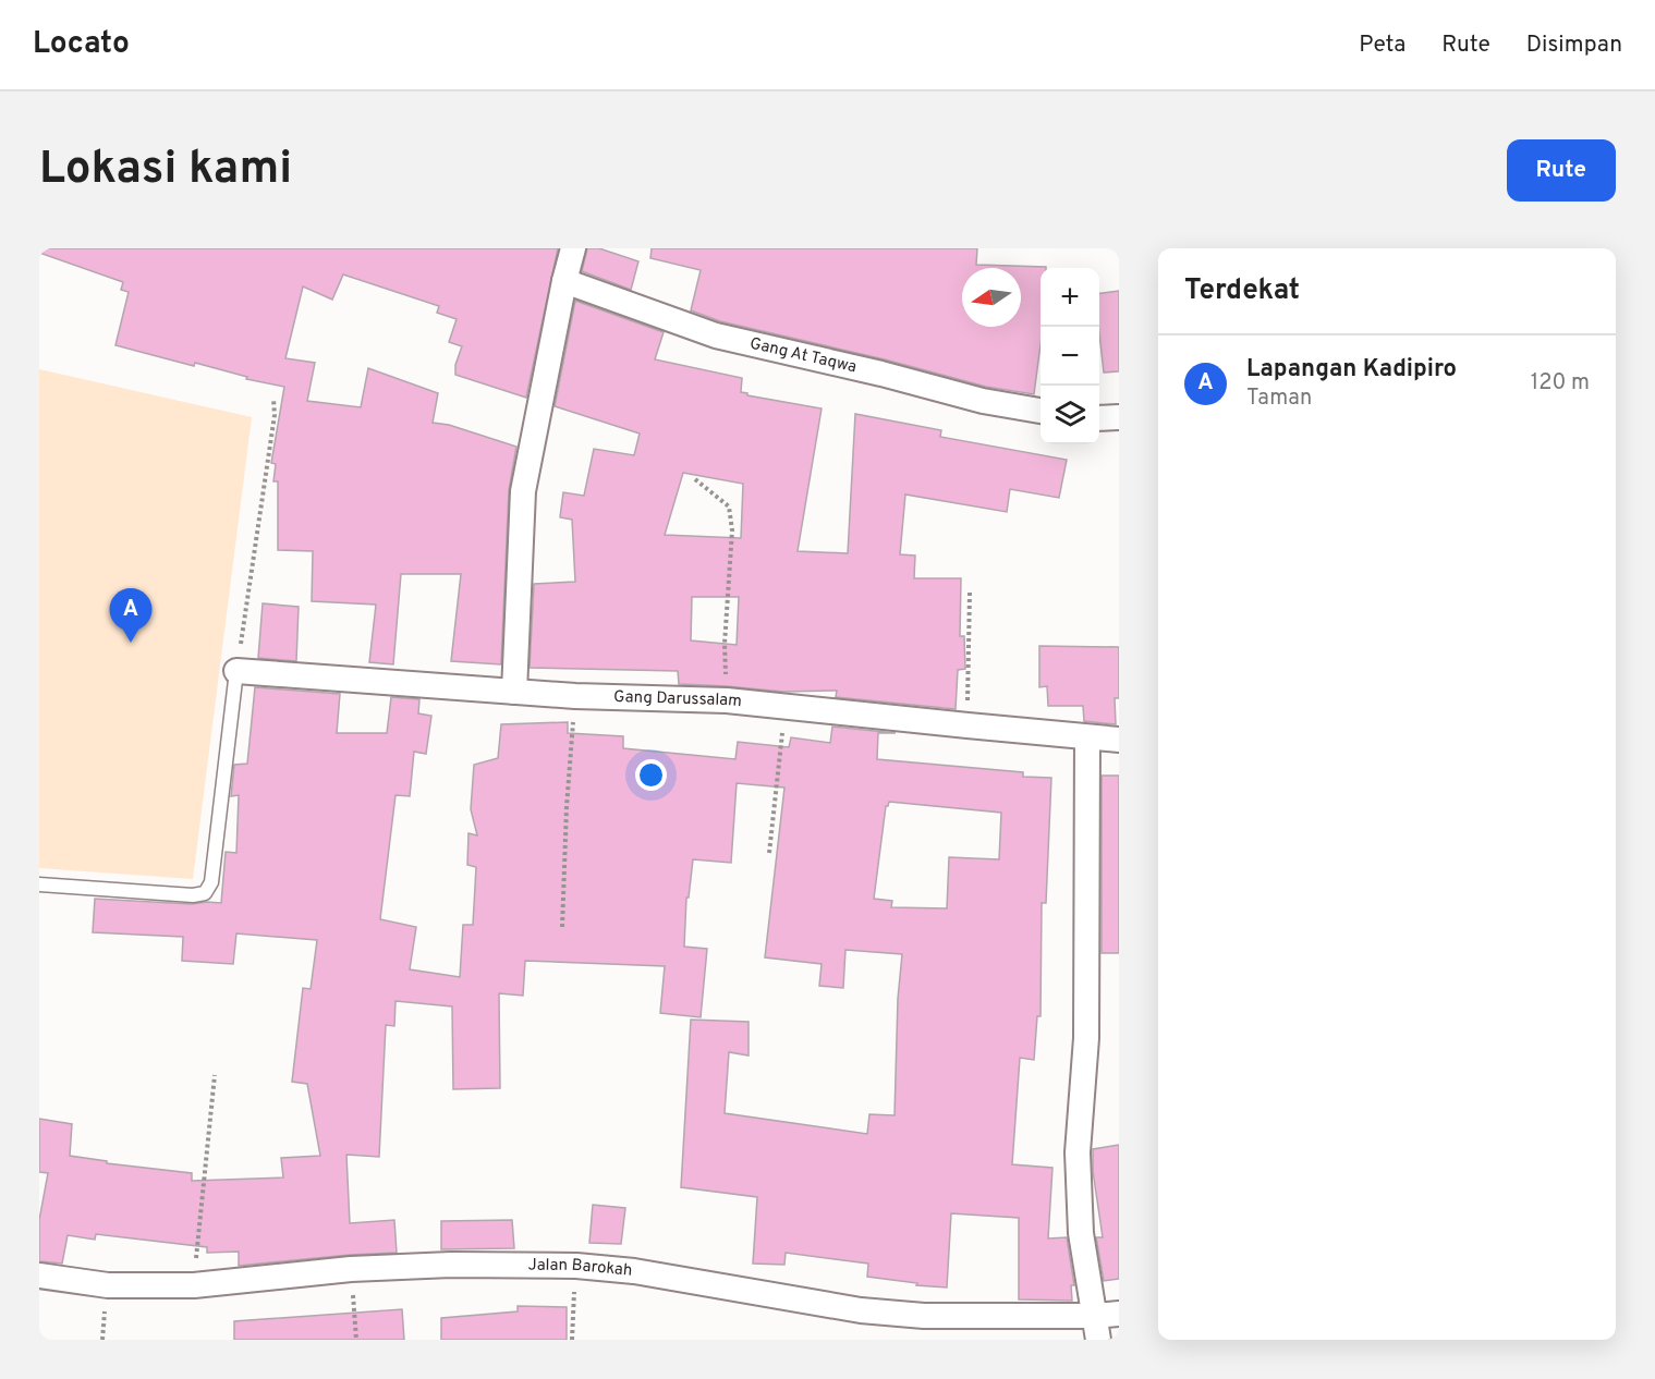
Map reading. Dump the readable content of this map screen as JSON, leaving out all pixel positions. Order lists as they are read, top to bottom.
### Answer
{
  "streets": {
    "street": ["Gang At Taqwa", "Gang Darussalam", "Jalan Barokah"]
  },
  "north": "left",
  "page": {
    "header": "Locato",
    "nav": ["Peta", "Rute", "Disimpan"],
    "buttons": "Rute",
    "title": "Lokasi kami",
    "heading": "Terdekat",
    "map_buttons": ["+", "−"],
    "list": [
      {
        "mark": "A",
        "name": "Lapangan Kadipiro",
        "note": "Taman",
        "value": "120 m"
      }
    ],
    "pins": "A"
  }
}
